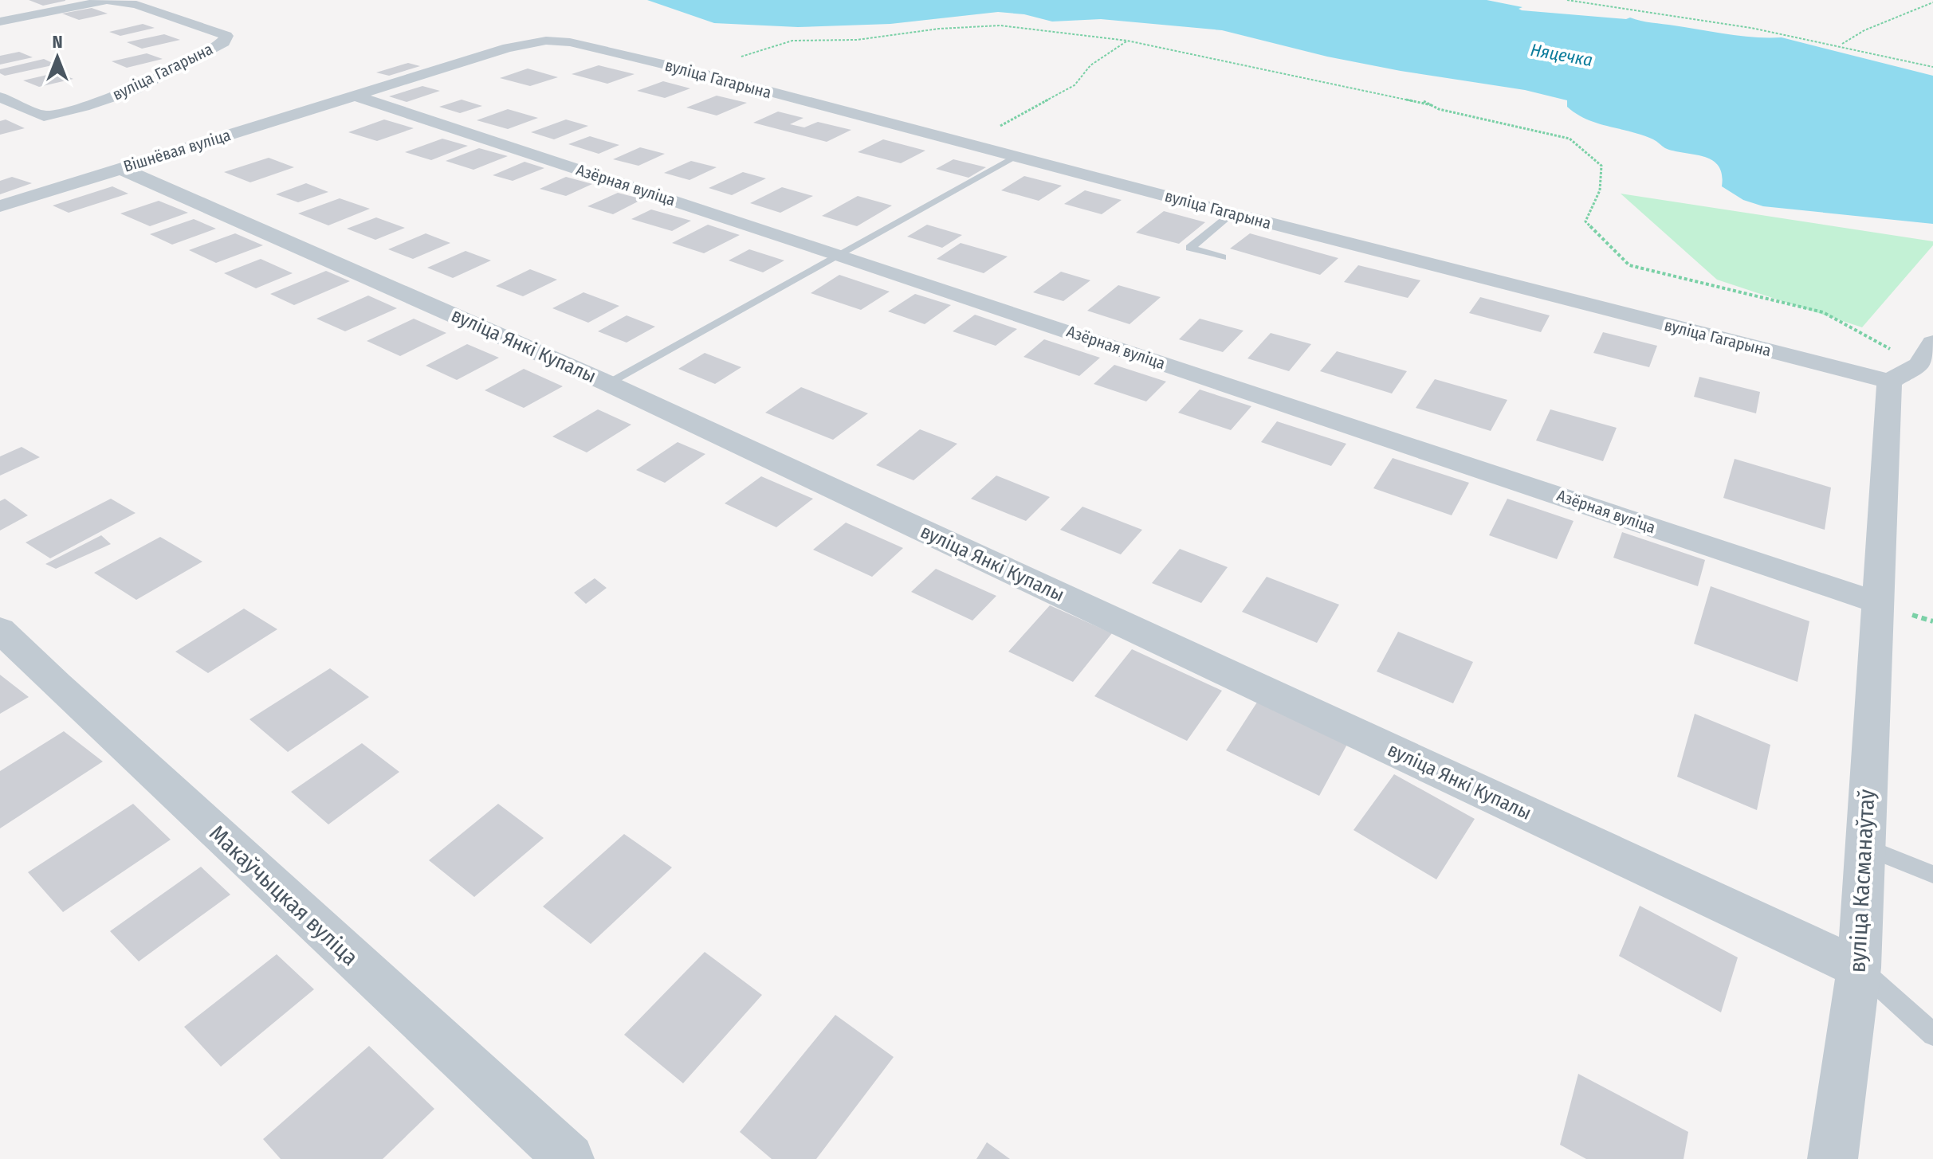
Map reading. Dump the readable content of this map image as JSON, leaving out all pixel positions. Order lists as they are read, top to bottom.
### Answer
{
  "streets": {
    "street": [
      "вуліца Гагарына",
      "Вішнёвая вуліца",
      "Азёрная вуліца",
      "вуліца Янкі Купалы",
      "вуліца Касманаўтаў",
      "Макаўчыцкая вуліца"
    ]
  },
  "crossings": [
    ["вуліца Гагарына", "Вішнёвая вуліца"],
    ["вуліца Гагарына", "Азёрная вуліца"],
    ["вуліца Гагарына", "вуліца Касманаўтаў"],
    ["Вішнёвая вуліца", "Азёрная вуліца"],
    ["Вішнёвая вуліца", "вуліца Янкі Купалы"],
    ["Азёрная вуліца", "вуліца Касманаўтаў"],
    ["вуліца Янкі Купалы", "вуліца Касманаўтаў"]
  ],
  "water": ["Няцечка"],
  "north": "top"
}
